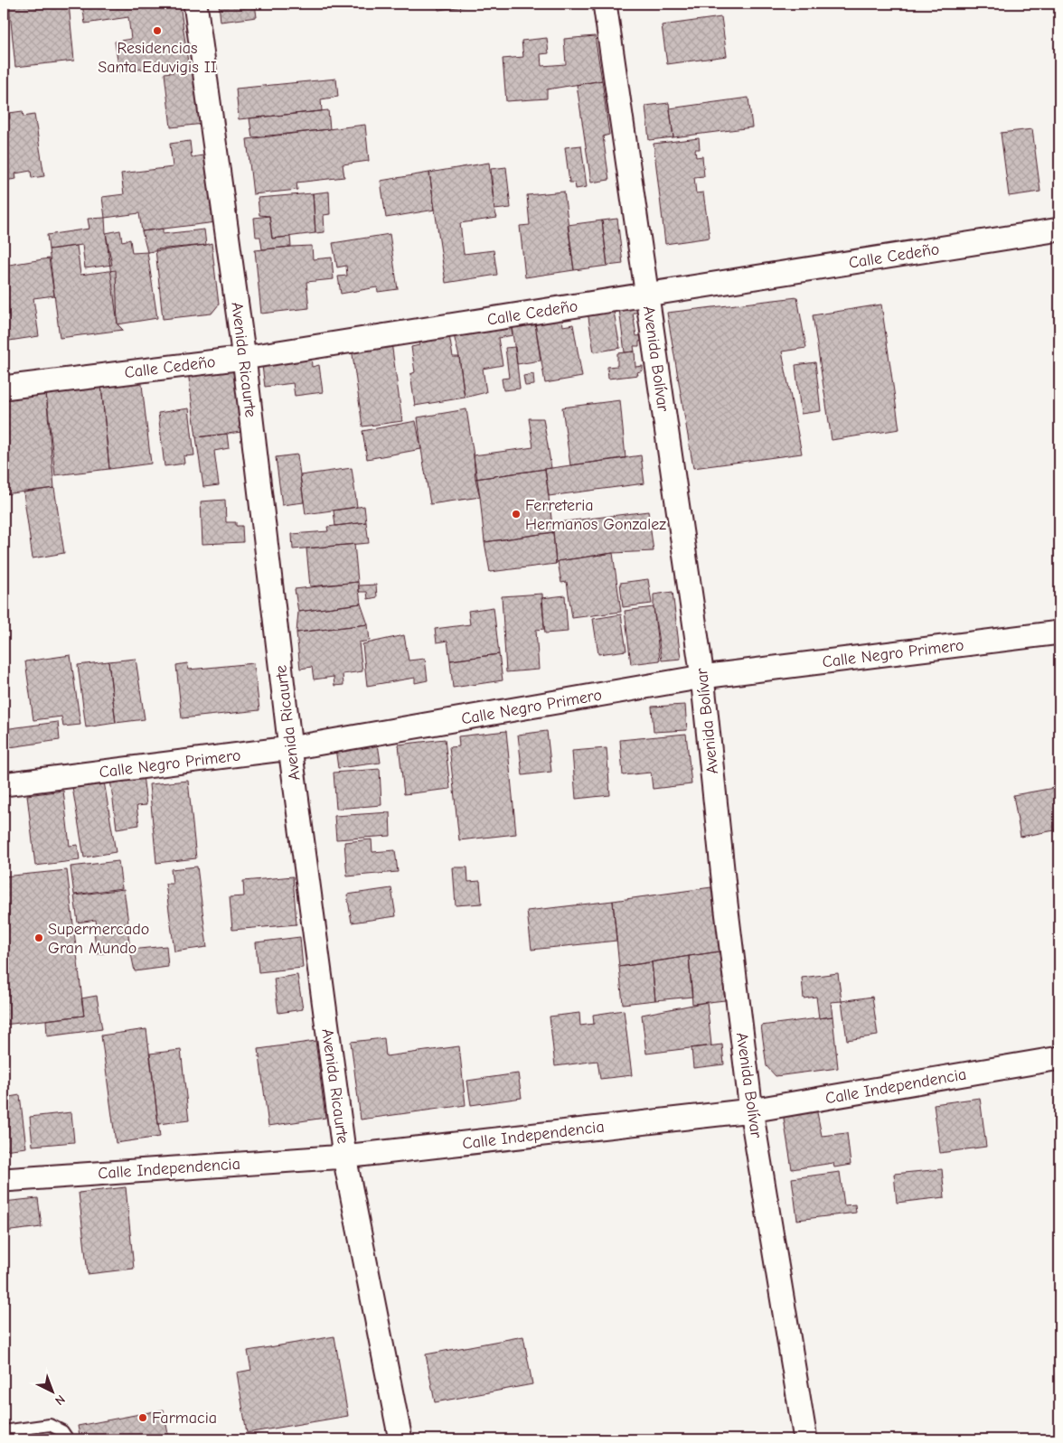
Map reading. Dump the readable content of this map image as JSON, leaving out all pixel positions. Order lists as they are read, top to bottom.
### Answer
{
  "streets": {
    "street": [
      "Calle Cedeño",
      "Avenida Bolívar",
      "Avenida Ricaurte",
      "Calle Negro Primero",
      "Calle Independencia"
    ]
  },
  "crossings": [
    ["Calle Cedeño", "Avenida Bolívar"],
    ["Calle Cedeño", "Avenida Ricaurte"],
    ["Avenida Bolívar", "Calle Negro Primero"],
    ["Avenida Bolívar", "Calle Independencia"],
    ["Avenida Ricaurte", "Calle Negro Primero"],
    ["Avenida Ricaurte", "Calle Independencia"]
  ],
  "places": [
    "Residencias Santa Eduvigis II",
    "Ferreteria Hermanos Gonzalez",
    "Supermercado Gran Mundo",
    "Farmacia"
  ],
  "north": "bottom right"
}
